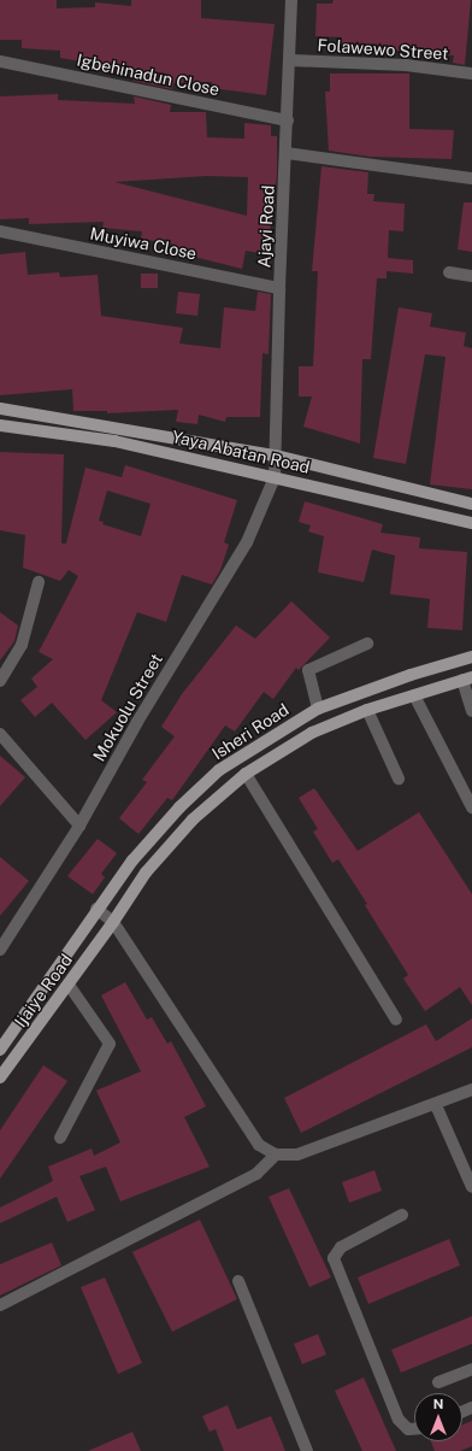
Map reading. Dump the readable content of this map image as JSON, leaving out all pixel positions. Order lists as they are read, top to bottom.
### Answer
{
  "streets": {
    "main road": ["Yaya Abatan Road", "Isheri Road", "Ijaiye Road"],
    "street": [
      "Folawewo Street",
      "Igbehinadun Close",
      "Ajayi Road",
      "Muyiwa Close",
      "Mokuolu Street"
    ]
  },
  "crossings": [
    ["Folawewo Street", "Ajayi Road"],
    ["Igbehinadun Close", "Ajayi Road"],
    ["Ajayi Road", "Muyiwa Close"],
    ["Ajayi Road", "Yaya Abatan Road"],
    ["Ajayi Road", "Mokuolu Street"],
    ["Yaya Abatan Road", "Mokuolu Street"],
    ["Isheri Road", "Ijaiye Road"]
  ],
  "north": "top"
}
